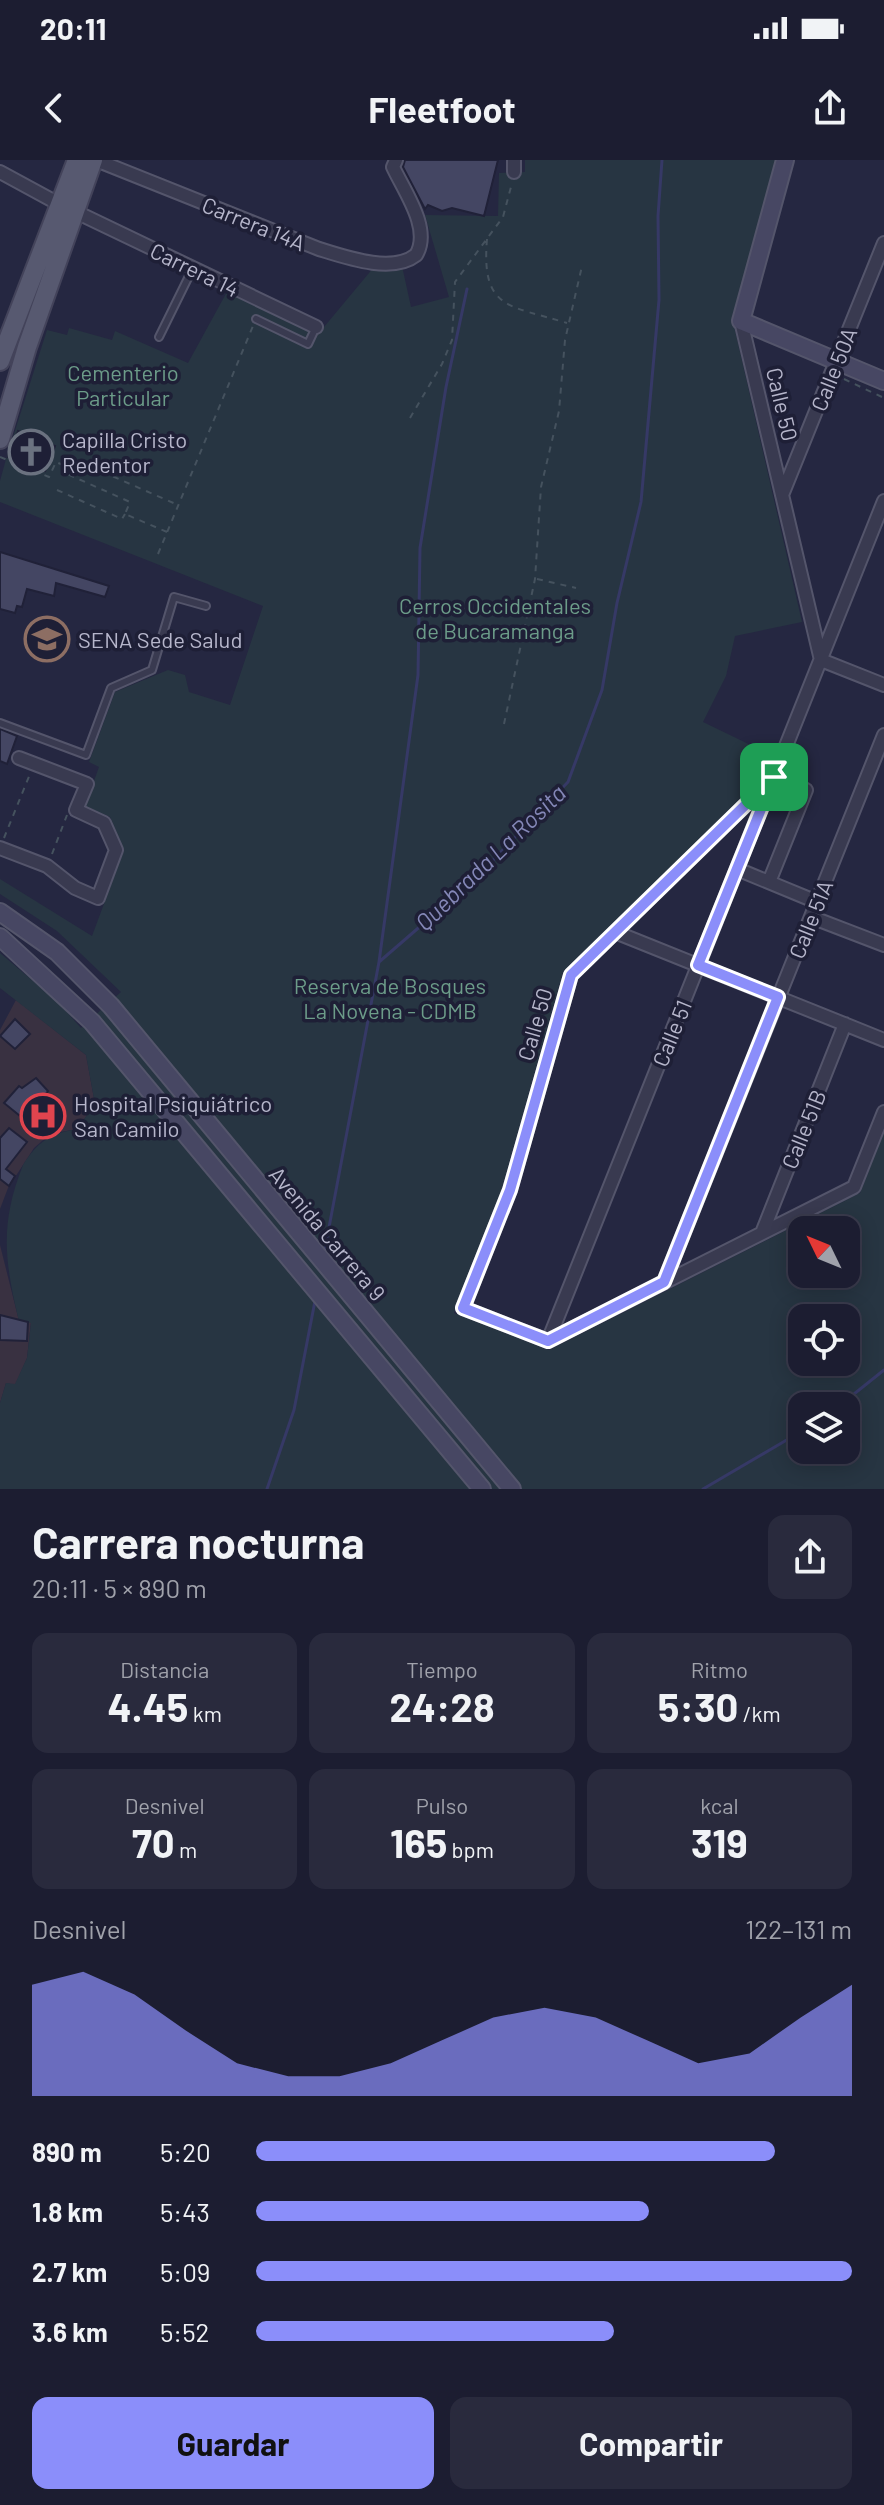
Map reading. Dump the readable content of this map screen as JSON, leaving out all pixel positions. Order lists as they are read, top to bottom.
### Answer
{
  "streets": {
    "main road": ["Calle 50", "Avenida Carrera 9"],
    "street": [
      "Carrera 14A",
      "Carrera 14",
      "Calle 50A",
      "Calle 51A",
      "Calle 51",
      "Calle 51B"
    ]
  },
  "crossings": [
    ["Calle 50A", "Calle 50"],
    ["Calle 50", "Calle 51"]
  ],
  "water": ["Quebrada La Rosita"],
  "parks": ["Cementerio Particular", "Cerros Occidentales de Bucaramanga", "Reserva de Bosques La Novena - CDMB"],
  "places": {
    "church": ["Capilla Cristo Redentor"],
    "school or university": ["SENA Sede Salud"],
    "hospital": ["Hospital Psiquiátrico San Camilo"]
  },
  "north": "top left",
  "page": {
    "status": "20:11",
    "header": "Fleetfoot",
    "heading": ["Carrera nocturna", "20:11 · 5 × 890 m"],
    "stats": [
      ["Distancia", "4.45 km"],
      ["Tiempo", "24:28"],
      ["Ritmo", "5:30 /km"],
      ["Desnivel", "70 m"],
      ["Pulso", "165 bpm"],
      ["kcal", "319"]
    ],
    "chart": ["Desnivel", "122–131 m"],
    "list": [
      {
        "name": "890 m",
        "note": "5:20"
      },
      {
        "name": "1.8 km",
        "note": "5:43"
      },
      {
        "name": "2.7 km",
        "note": "5:09"
      },
      {
        "name": "3.6 km",
        "note": "5:52"
      }
    ],
    "buttons": ["Guardar", "Compartir"]
  }
}
